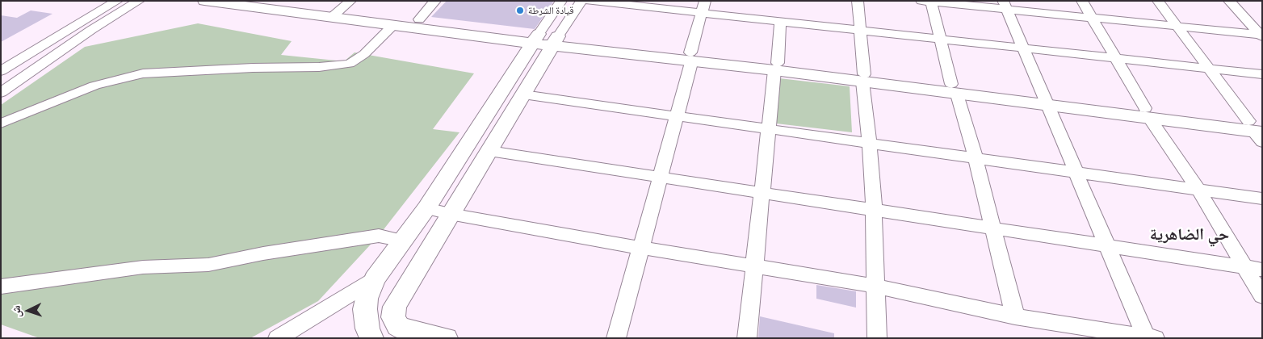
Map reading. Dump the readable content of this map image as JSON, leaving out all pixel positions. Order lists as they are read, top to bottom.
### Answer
{
  "districts": ["حي الضاهرية"],
  "places": ["قيادة الشرطة"],
  "north": "left"
}
